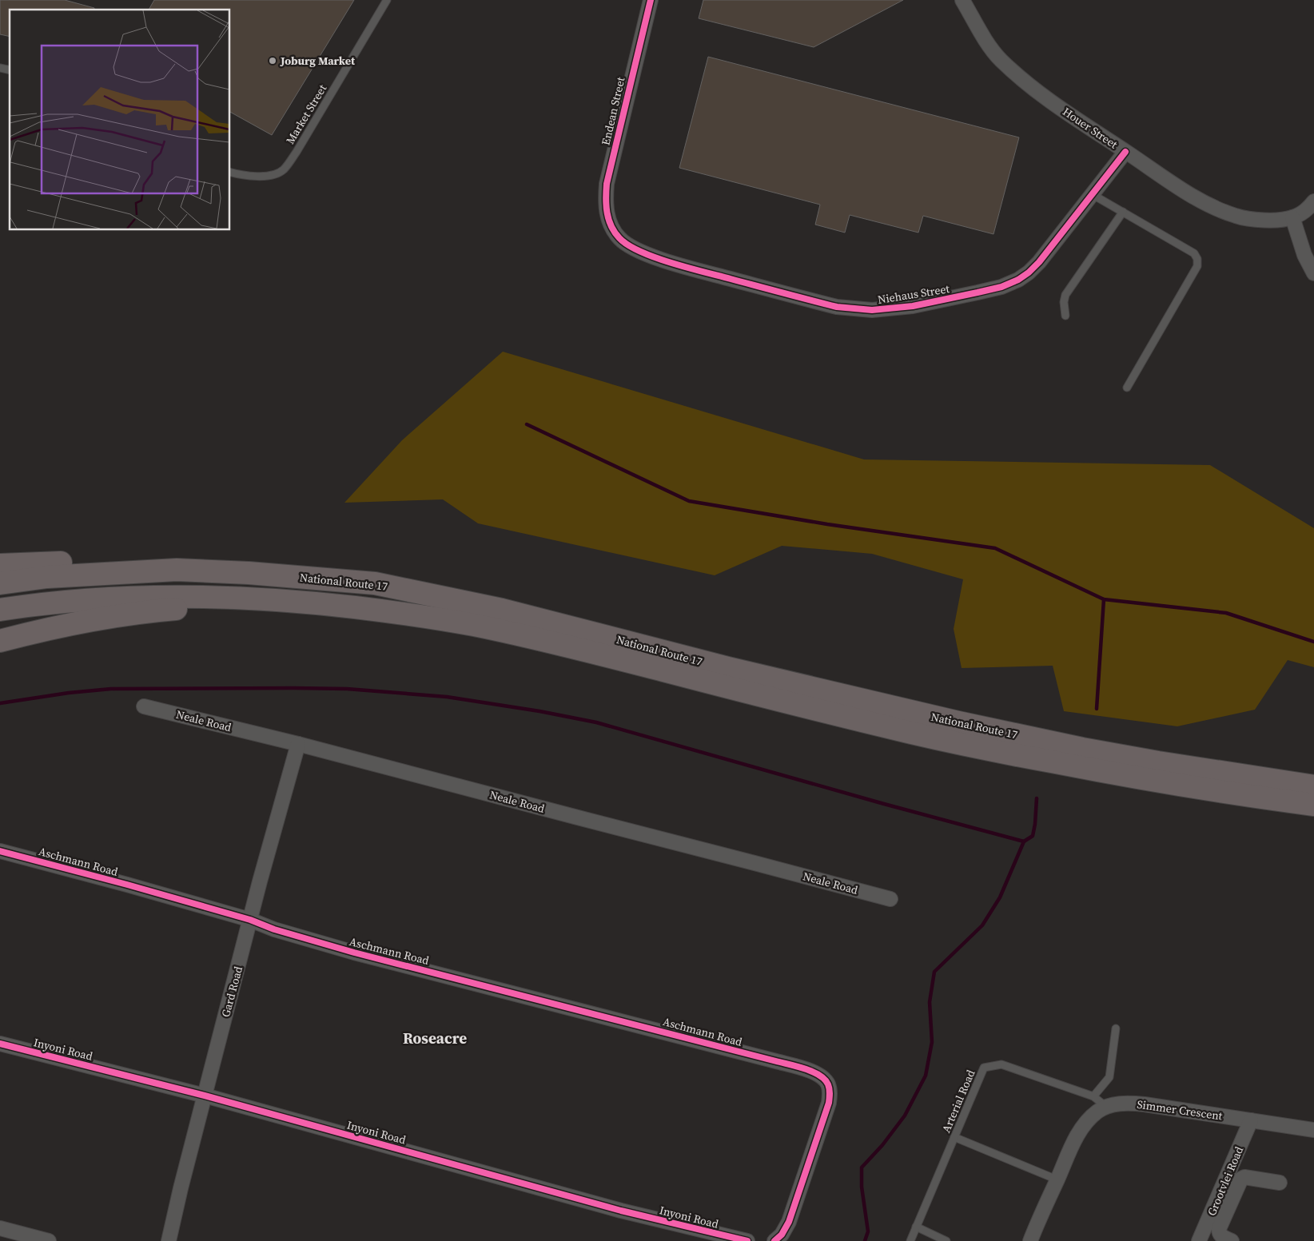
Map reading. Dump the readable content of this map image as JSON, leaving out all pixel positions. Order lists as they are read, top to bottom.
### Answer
{
  "streets": {
    "highway": ["National Route 17"],
    "street": [
      "Endean Street",
      "Houer Street",
      "Niehaus Street",
      "Neale Road",
      "Aschmann Road",
      "Gard Road",
      "Inyoni Road",
      "Simmer Crescent",
      "Grootvlei Road"
    ],
    "lane": ["Market Street", "Arterial Road"]
  },
  "crossings": [
    ["Endean Street", "Niehaus Street"],
    ["Houer Street", "Niehaus Street"],
    ["Neale Road", "Gard Road"],
    ["Aschmann Road", "Gard Road"],
    ["Gard Road", "Inyoni Road"],
    ["Arterial Road", "Simmer Crescent"],
    ["Simmer Crescent", "Grootvlei Road"]
  ],
  "districts": ["Roseacre"],
  "places": ["Joburg Market"]
}
